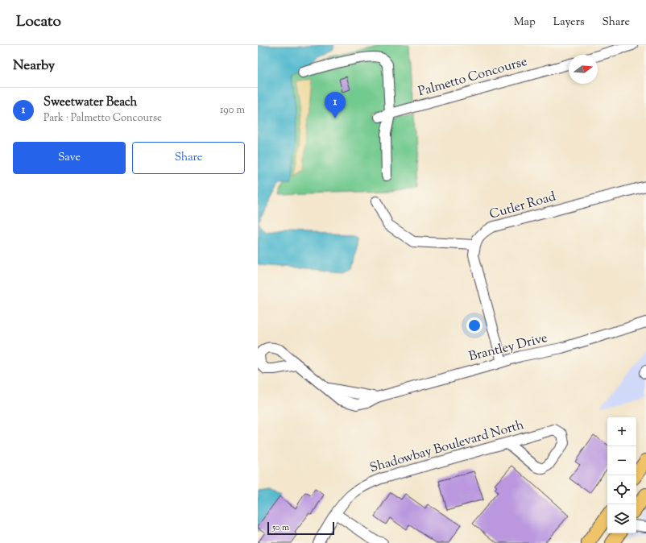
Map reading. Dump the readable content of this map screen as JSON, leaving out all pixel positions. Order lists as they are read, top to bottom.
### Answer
{
  "streets": {
    "street": [
      "Palmetto Concourse",
      "Cutler Road",
      "Brantley Drive",
      "Shadowbay Boulevard North"
    ]
  },
  "scale_bar": "50 m",
  "north": "right",
  "page": {
    "header": "Locato",
    "nav": ["Map", "Layers", "Share"],
    "heading": "Nearby",
    "list": [
      {
        "mark": "1",
        "name": "Sweetwater Beach",
        "note": "Park · Palmetto Concourse",
        "value": "190 m"
      }
    ],
    "pins": "1",
    "buttons": ["Save", "Share"],
    "map_buttons": ["+", "−"],
    "scale": "50 m"
  }
}
